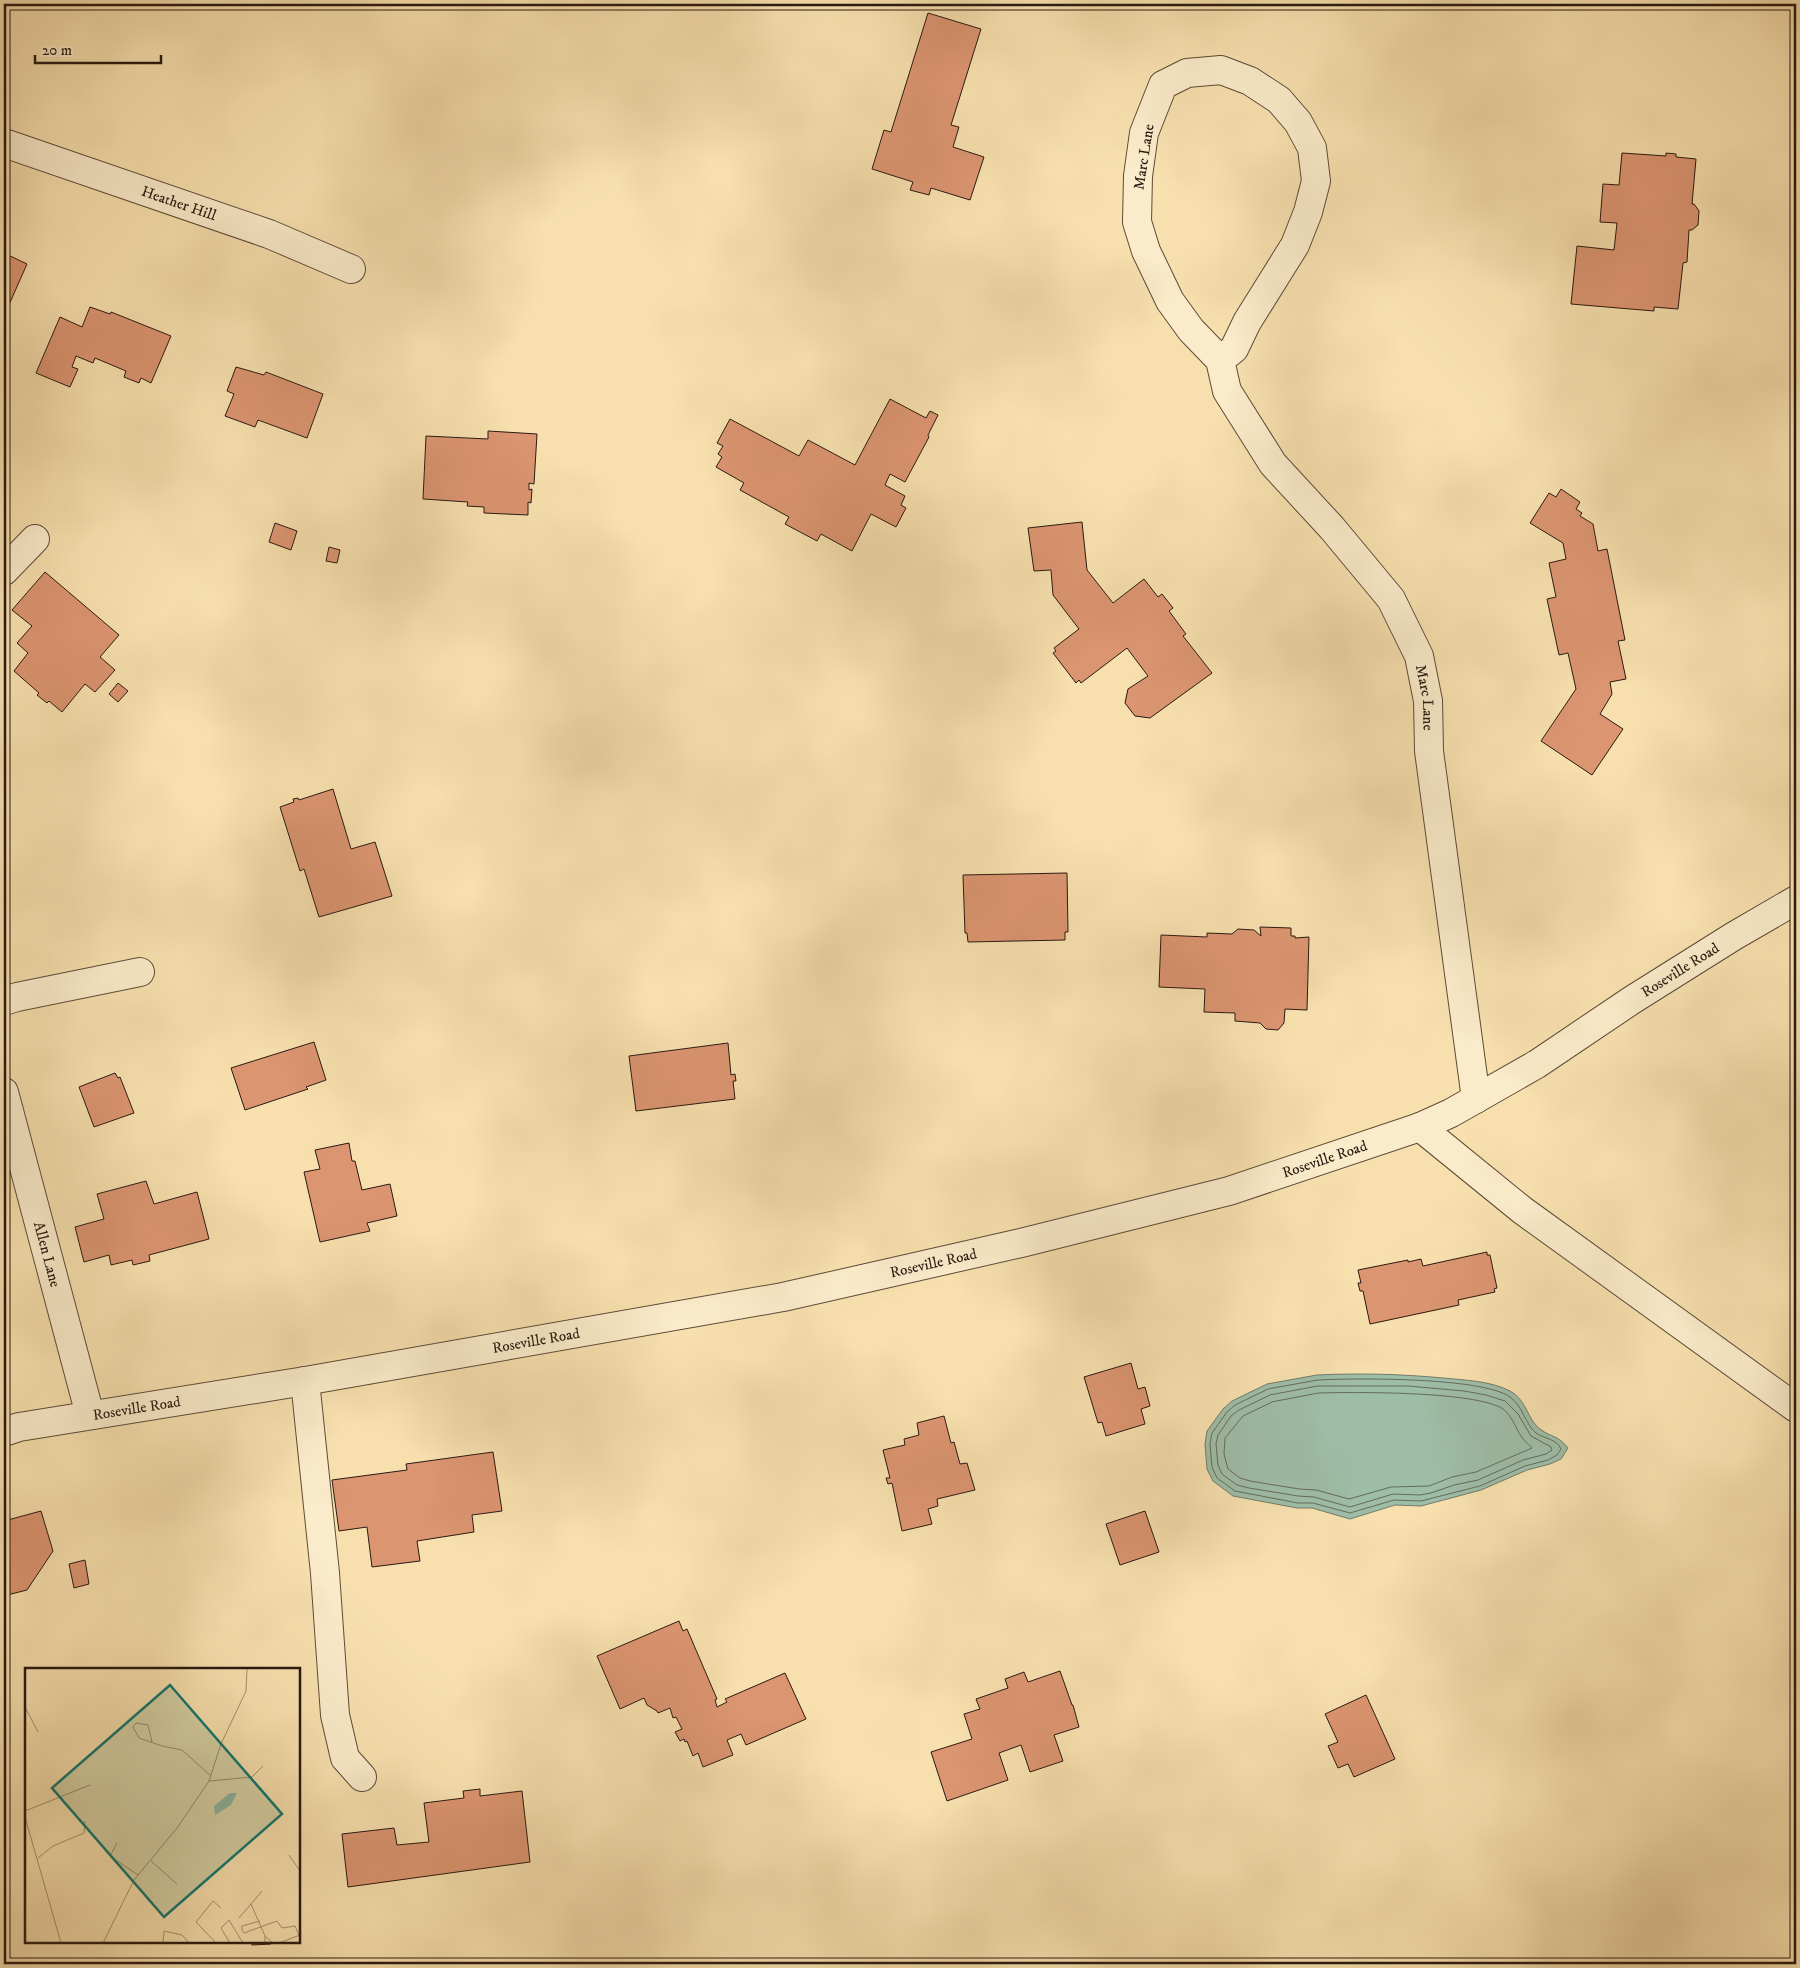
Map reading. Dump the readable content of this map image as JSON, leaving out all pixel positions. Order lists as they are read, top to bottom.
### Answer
{
  "streets": {
    "street": [
      "Marc Lane",
      "Heather Hill",
      "Roseville Road",
      "Allen Lane"
    ]
  },
  "crossings": [
    ["Marc Lane", "Roseville Road"],
    ["Roseville Road", "Allen Lane"]
  ],
  "scale_bar": "20 m"
}
